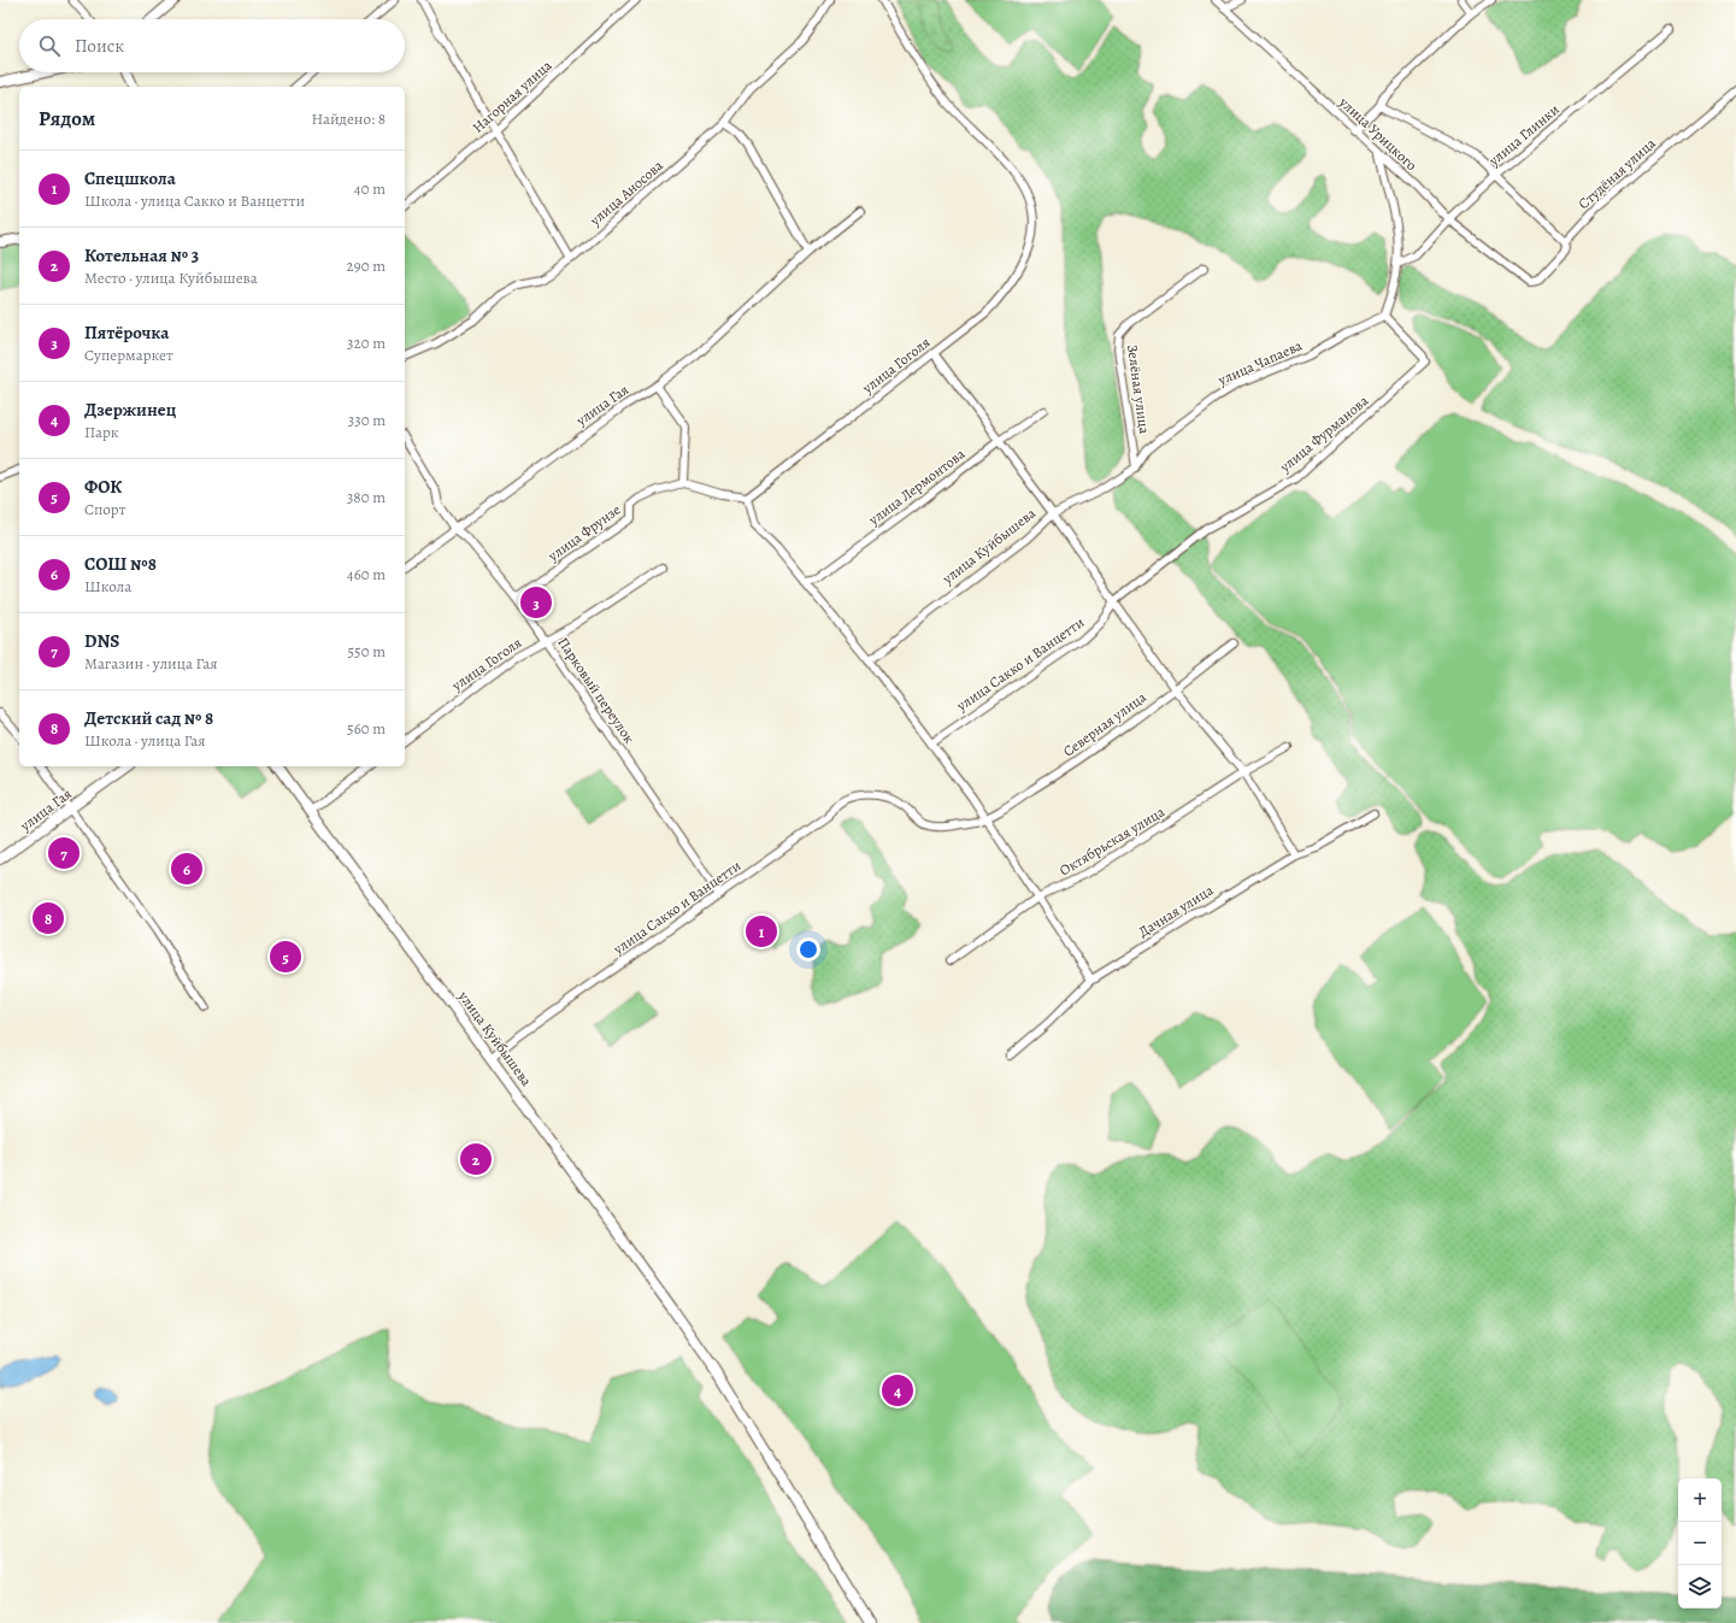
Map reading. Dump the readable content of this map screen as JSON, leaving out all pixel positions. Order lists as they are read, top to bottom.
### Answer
{
  "streets": {
    "main road": ["улица Гая", "улица Куйбышева"],
    "street": [
      "Нагорная улица",
      "улица Урицкого",
      "улица Глинки",
      "Студёная улица",
      "улица Аносова",
      "улица Чапаева",
      "улица Гоголя",
      "Зелёная улица",
      "улица Фурманова",
      "улица Лермонтова",
      "улица Фрунзе",
      "улица Сакко и Ванцетти",
      "Парковый переулок",
      "Северная улица",
      "Октябрьская улица",
      "Дачная улица"
    ]
  },
  "crossings": [
    ["улица Урицкого", "улица Глинки"],
    ["улица Урицкого", "Студёная улица"],
    ["улица Чапаева", "Зелёная улица"],
    ["улица Чапаева", "улица Фурманова"],
    ["улица Чапаева", "улица Куйбышева"],
    ["улица Гоголя", "Парковый переулок"],
    ["Зелёная улица", "улица Куйбышева"],
    ["улица Гая", "Парковый переулок"],
    ["улица Фурманова", "улица Сакко и Ванцетти"],
    ["улица Фрунзе", "Парковый переулок"],
    ["улица Куйбышева", "улица Сакко и Ванцетти"],
    ["улица Сакко и Ванцетти", "Парковый переулок"],
    ["улица Сакко и Ванцетти", "Северная улица"]
  ],
  "page": {
    "search": "Поиск",
    "heading": ["Рядом", "Найдено: 8"],
    "list": [
      {
        "mark": "1",
        "name": "Спецшкола",
        "note": "Школа · улица Сакко и Ванцетти",
        "value": "40 m"
      },
      {
        "mark": "2",
        "name": "Котельная № 3",
        "note": "Место · улица Куйбышева",
        "value": "290 m"
      },
      {
        "mark": "3",
        "name": "Пятёрочка",
        "note": "Супермаркет",
        "value": "320 m"
      },
      {
        "mark": "4",
        "name": "Дзержинец",
        "note": "Парк",
        "value": "330 m"
      },
      {
        "mark": "5",
        "name": "ФОК",
        "note": "Спорт",
        "value": "380 m"
      },
      {
        "mark": "6",
        "name": "СОШ №8",
        "note": "Школа",
        "value": "460 m"
      },
      {
        "mark": "7",
        "name": "DNS",
        "note": "Магазин · улица Гая",
        "value": "550 m"
      },
      {
        "mark": "8",
        "name": "Детский сад № 8",
        "note": "Школа · улица Гая",
        "value": "560 m"
      }
    ],
    "pins": [
      "3",
      "7",
      "6",
      "8",
      "1",
      "5",
      "2",
      "4"
    ],
    "map_buttons": ["+", "−"]
  }
}
